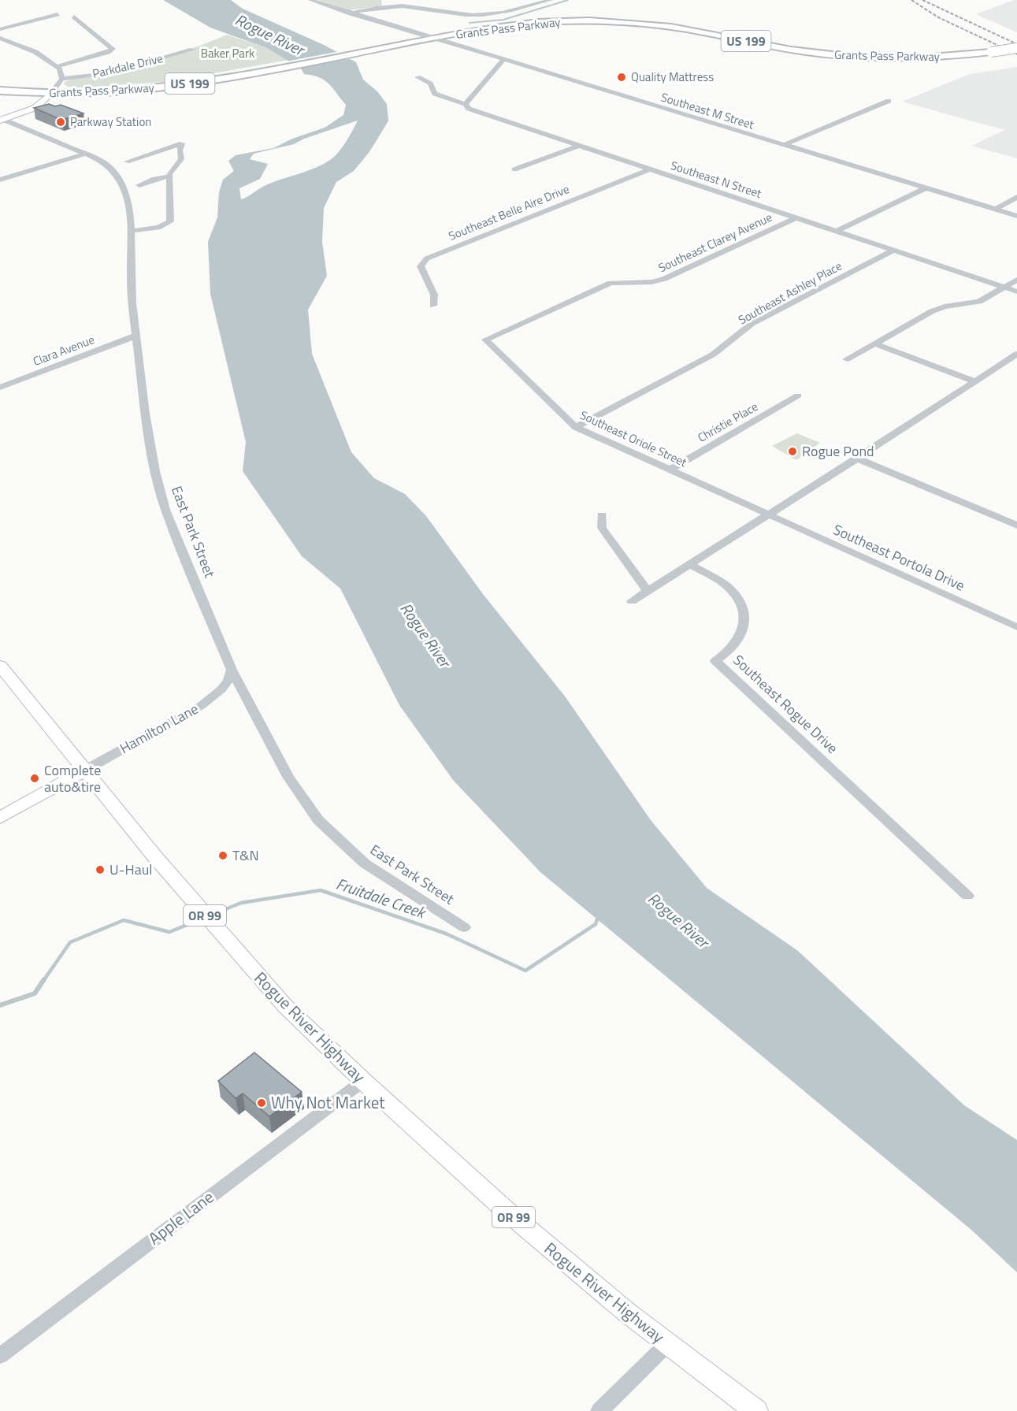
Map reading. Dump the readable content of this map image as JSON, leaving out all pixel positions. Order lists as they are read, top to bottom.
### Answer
{
  "streets": {
    "highway": ["Grants Pass Parkway", "US 199"],
    "main road": ["Hamilton Lane", "OR 99", "Rogue River Highway"],
    "street": [
      "Parkdale Drive",
      "Southeast M Street",
      "Southeast N Street",
      "Southeast Belle Aire Drive",
      "Southeast Clarey Avenue",
      "Southeast Ashley Place",
      "Clara Avenue",
      "Christie Place",
      "Southeast Oriole Street",
      "East Park Street",
      "Southeast Portola Drive",
      "Southeast Rogue Drive",
      "Apple Lane"
    ]
  },
  "crossings": [
    ["Grants Pass Parkway", "Southeast M Street"],
    ["Southeast N Street", "Southeast Belle Aire Drive"],
    ["Southeast N Street", "Southeast Clarey Avenue"],
    ["Southeast N Street", "Southeast Ashley Place"],
    ["Southeast Clarey Avenue", "Southeast Oriole Street"],
    ["Southeast Ashley Place", "Southeast Oriole Street"],
    ["Clara Avenue", "East Park Street"],
    ["Christie Place", "Southeast Oriole Street"],
    ["Southeast Oriole Street", "Southeast Portola Drive"],
    ["East Park Street", "Hamilton Lane"],
    ["Hamilton Lane", "Rogue River Highway"],
    ["Rogue River Highway", "Apple Lane"]
  ],
  "water": ["Rogue River", "Fruitdale Creek"],
  "parks": ["Baker Park"],
  "places": [
    "Quality Mattress",
    "Parkway Station",
    "Rogue Pond",
    "Complete auto&tire",
    "T&N",
    "U-Haul",
    "Why Not Market"
  ]
}
